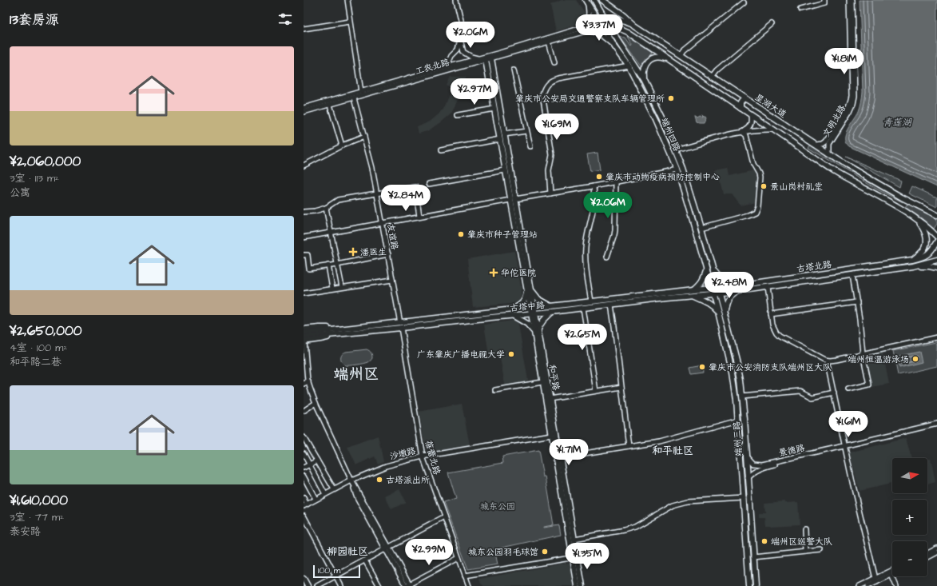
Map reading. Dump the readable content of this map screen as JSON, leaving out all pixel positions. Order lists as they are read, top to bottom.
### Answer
{
  "streets": {
    "main road": [
      "星湖大道",
      "端州四路",
      "古塔北路",
      "古塔中路",
      "和平路",
      "端州三路"
    ],
    "street": [
      "工农北路",
      "文明北路",
      "友谊路",
      "景德路",
      "沙墩路",
      "蓓蕾北路"
    ]
  },
  "crossings": [
    ["工农北路", "端州四路"],
    ["工农北路", "友谊路"],
    ["工农北路", "和平路"],
    ["星湖大道", "文明北路"],
    ["端州四路", "古塔北路"],
    ["端州四路", "古塔中路"],
    ["端州四路", "端州三路"],
    ["友谊路", "古塔中路"],
    ["友谊路", "蓓蕾北路"],
    ["古塔北路", "古塔中路"],
    ["古塔北路", "端州三路"],
    ["古塔中路", "和平路"],
    ["古塔中路", "端州三路"],
    ["古塔中路", "蓓蕾北路"],
    ["和平路", "沙墩路"],
    ["端州三路", "景德路"],
    ["沙墩路", "蓓蕾北路"]
  ],
  "districts": ["端州区", "和平社区", "柳园社区"],
  "water": ["青莲湖"],
  "parks": ["城东公园"],
  "places": {
    "other": [
      "肇庆市公安局交通警察支队车辆管理所",
      "肇庆市动物疫病预防控制中心",
      "景山岗村礼堂",
      "肇庆市种子管理站",
      "广东肇庆广播电视大学",
      "端州恒温游泳场",
      "肇庆市公安消防支队端州区大队",
      "古塔派出所",
      "端州区巡警大队",
      "城东公园羽毛球馆"
    ],
    "health": ["潘医生", "华佗医院"]
  },
  "scale_bar": "100 m",
  "north": "right",
  "page": {
    "heading": "13套房源",
    "price": [
      "¥3.37M",
      "¥2.06M",
      "¥1.81M",
      "¥2.97M",
      "¥1.69M",
      "¥2.84M",
      "¥2.06M",
      "¥2.48M",
      "¥2.65M",
      "¥1.61M",
      "¥1.71M",
      "¥2.99M",
      "¥1.35M"
    ],
    "list": [
      {
        "name": "¥2,060,000",
        "note": "3室 · 113 m² · 公寓"
      },
      {
        "name": "¥2,650,000",
        "note": "4室 · 100 m² · 和平路二巷"
      },
      {
        "name": "¥1,610,000",
        "note": "3室 · 77 m² · 泰安路"
      }
    ],
    "map_buttons": ["+", "−"],
    "scale": "100 m"
  }
}
